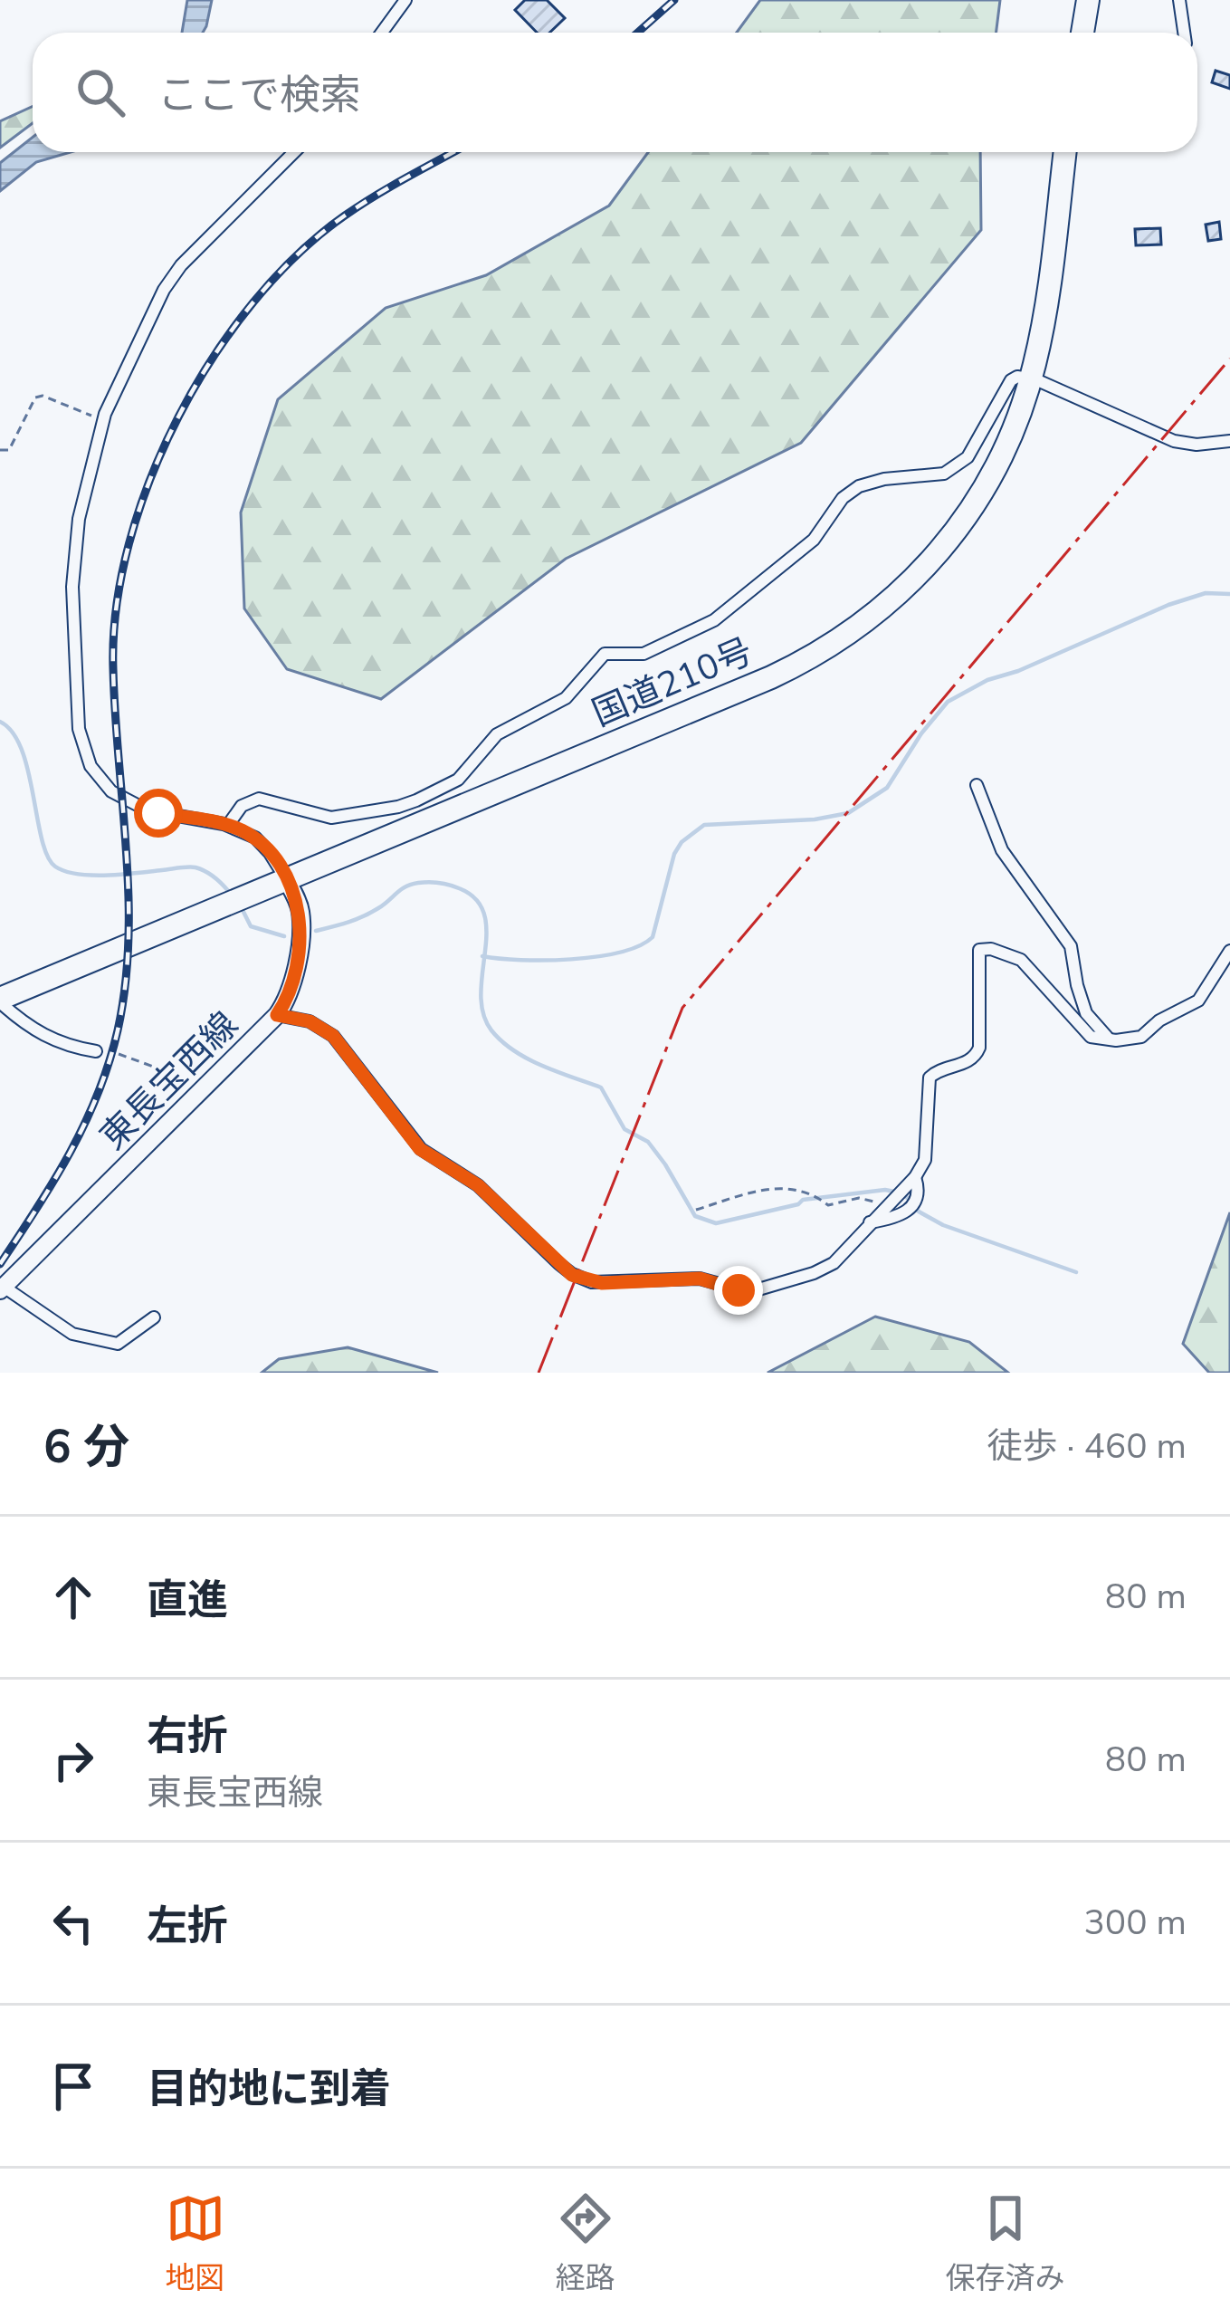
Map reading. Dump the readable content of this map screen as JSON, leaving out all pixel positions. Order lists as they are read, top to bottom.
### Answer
{
  "streets": {
    "highway": ["国道210号"],
    "main road": ["東長宝西線"]
  },
  "crossings": [
    ["国道210号", "東長宝西線"]
  ],
  "page": {
    "search": "ここで検索",
    "heading": ["6 分", "徒歩 · 460 m"],
    "list": [
      ["直進", "80 m"],
      ["右折", "東長宝西線", "80 m"],
      ["左折", "300 m"],
      "目的地に到着"
    ],
    "nav": ["地図", "経路", "保存済み"]
  }
}
